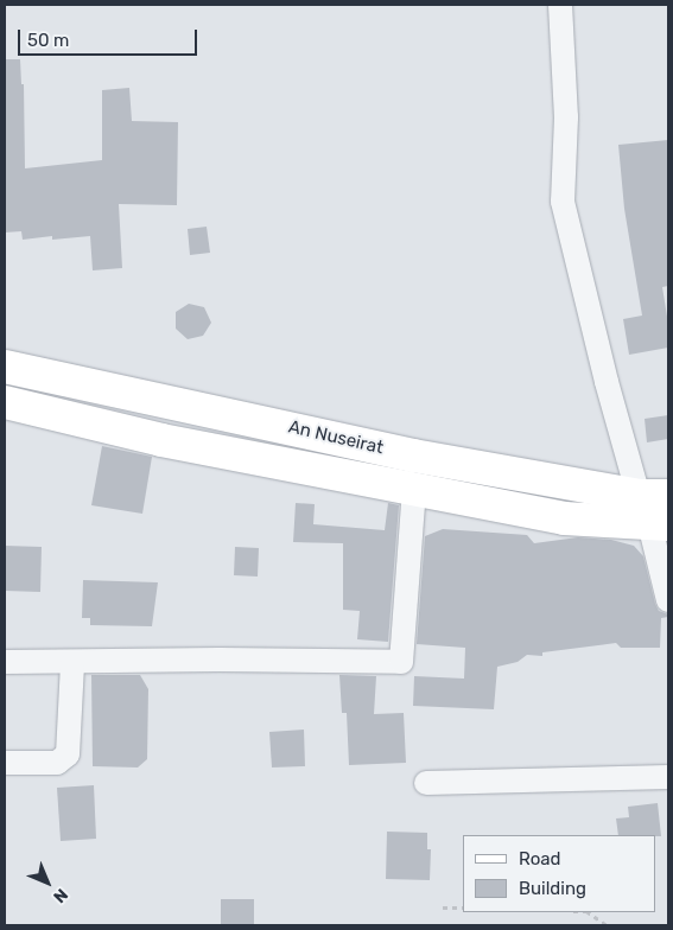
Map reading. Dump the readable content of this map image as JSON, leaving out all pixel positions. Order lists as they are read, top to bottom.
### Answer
{
  "streets": {
    "main road": ["An Nuseirat"]
  },
  "legend": ["Road", "Building"],
  "scale_bar": "50 m",
  "north": "bottom right"
}
